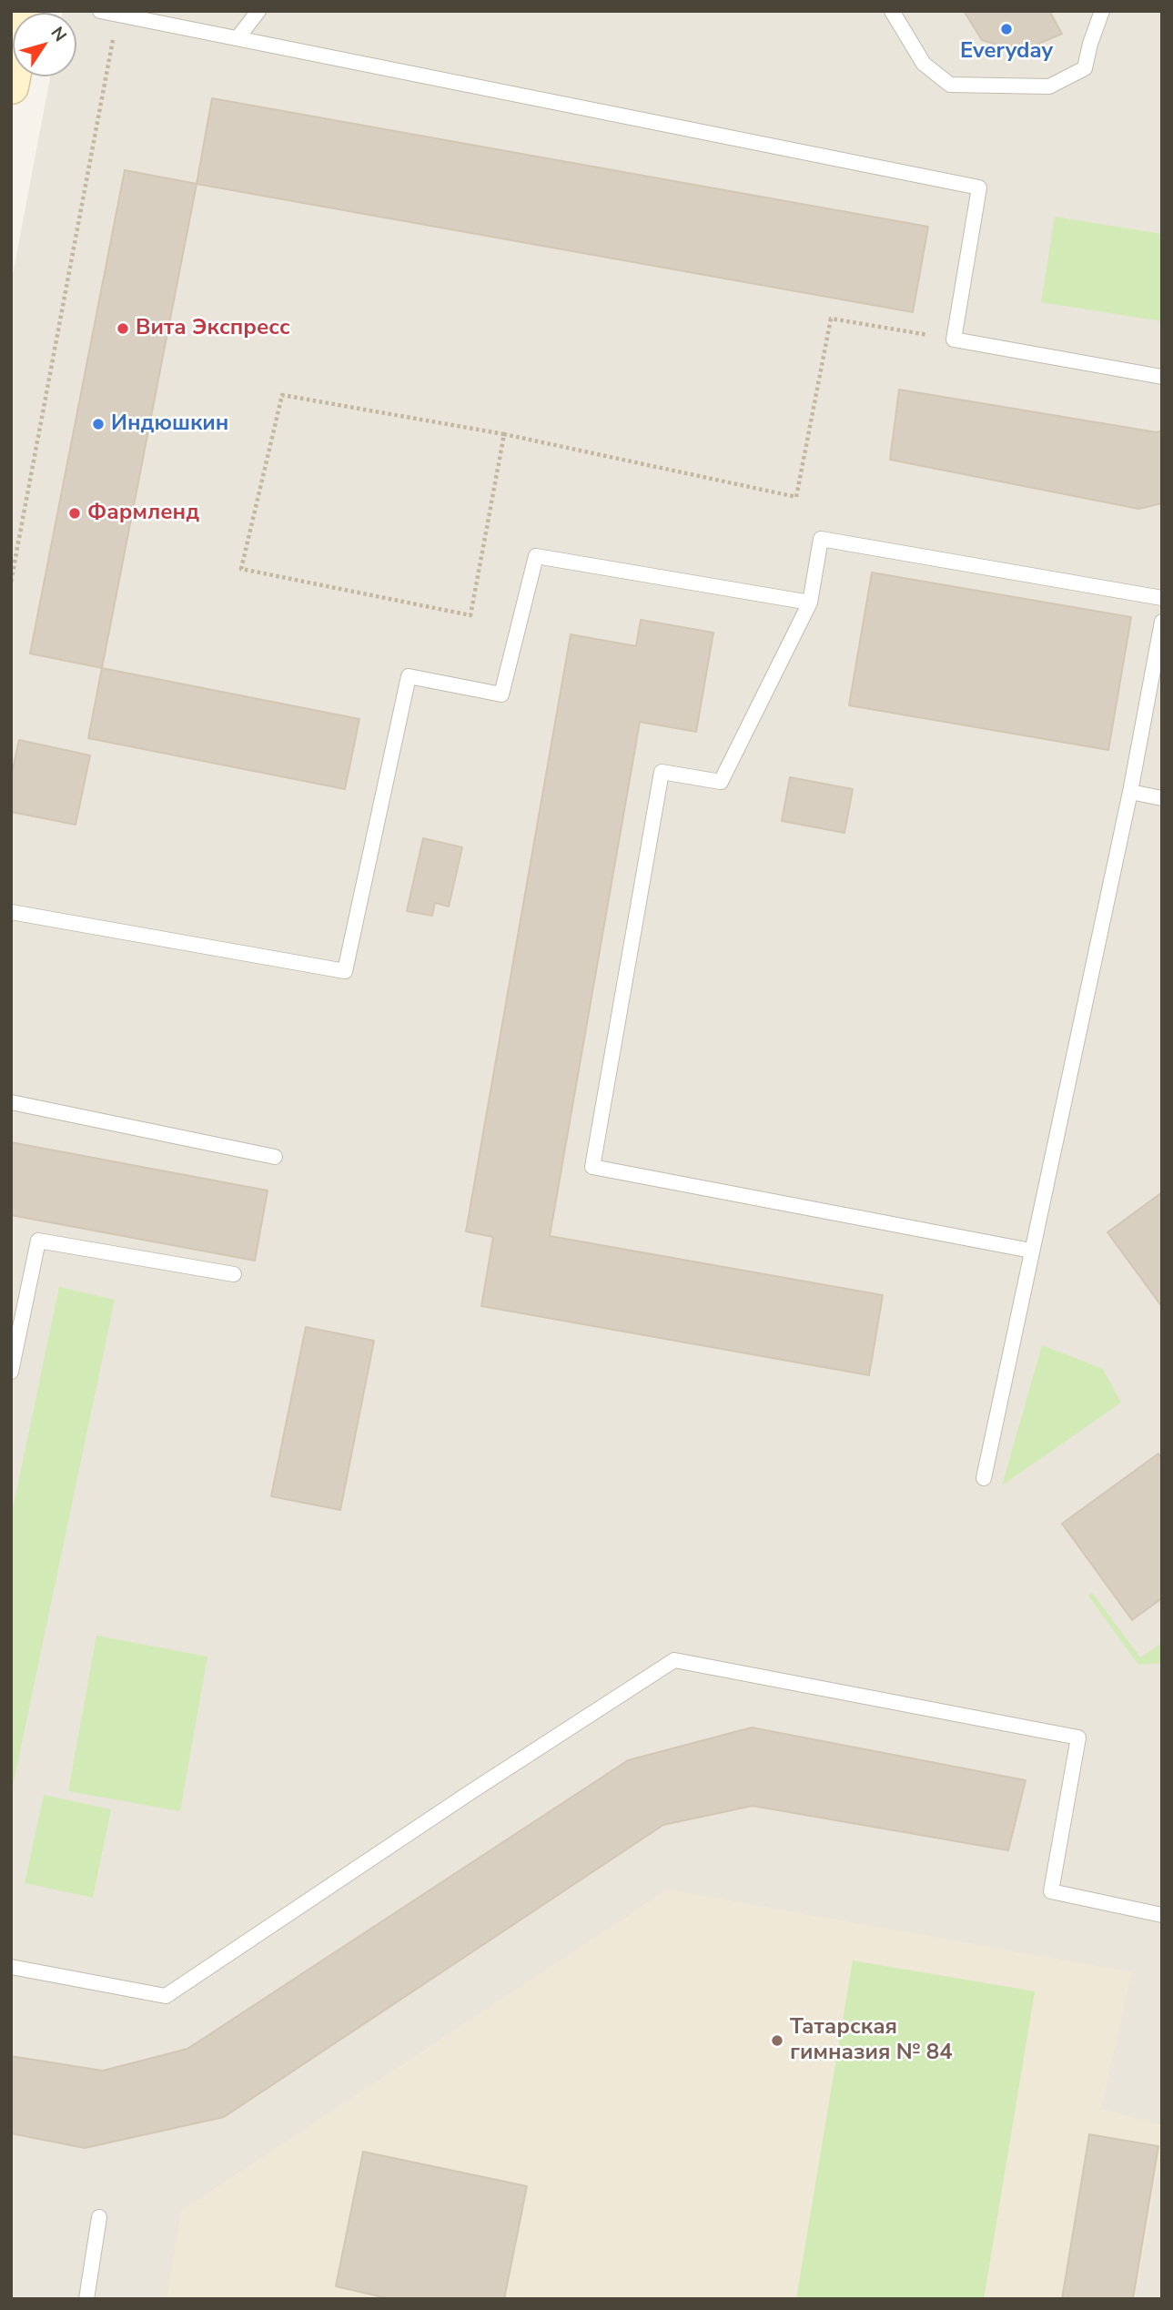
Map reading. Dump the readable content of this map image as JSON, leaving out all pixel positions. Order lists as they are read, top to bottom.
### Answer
{
  "places": [
    "Everyday",
    "Вита Экспресс",
    "Индюшкин",
    "Фармленд",
    "Татарская гимназия № 84"
  ],
  "north": "top right"
}
